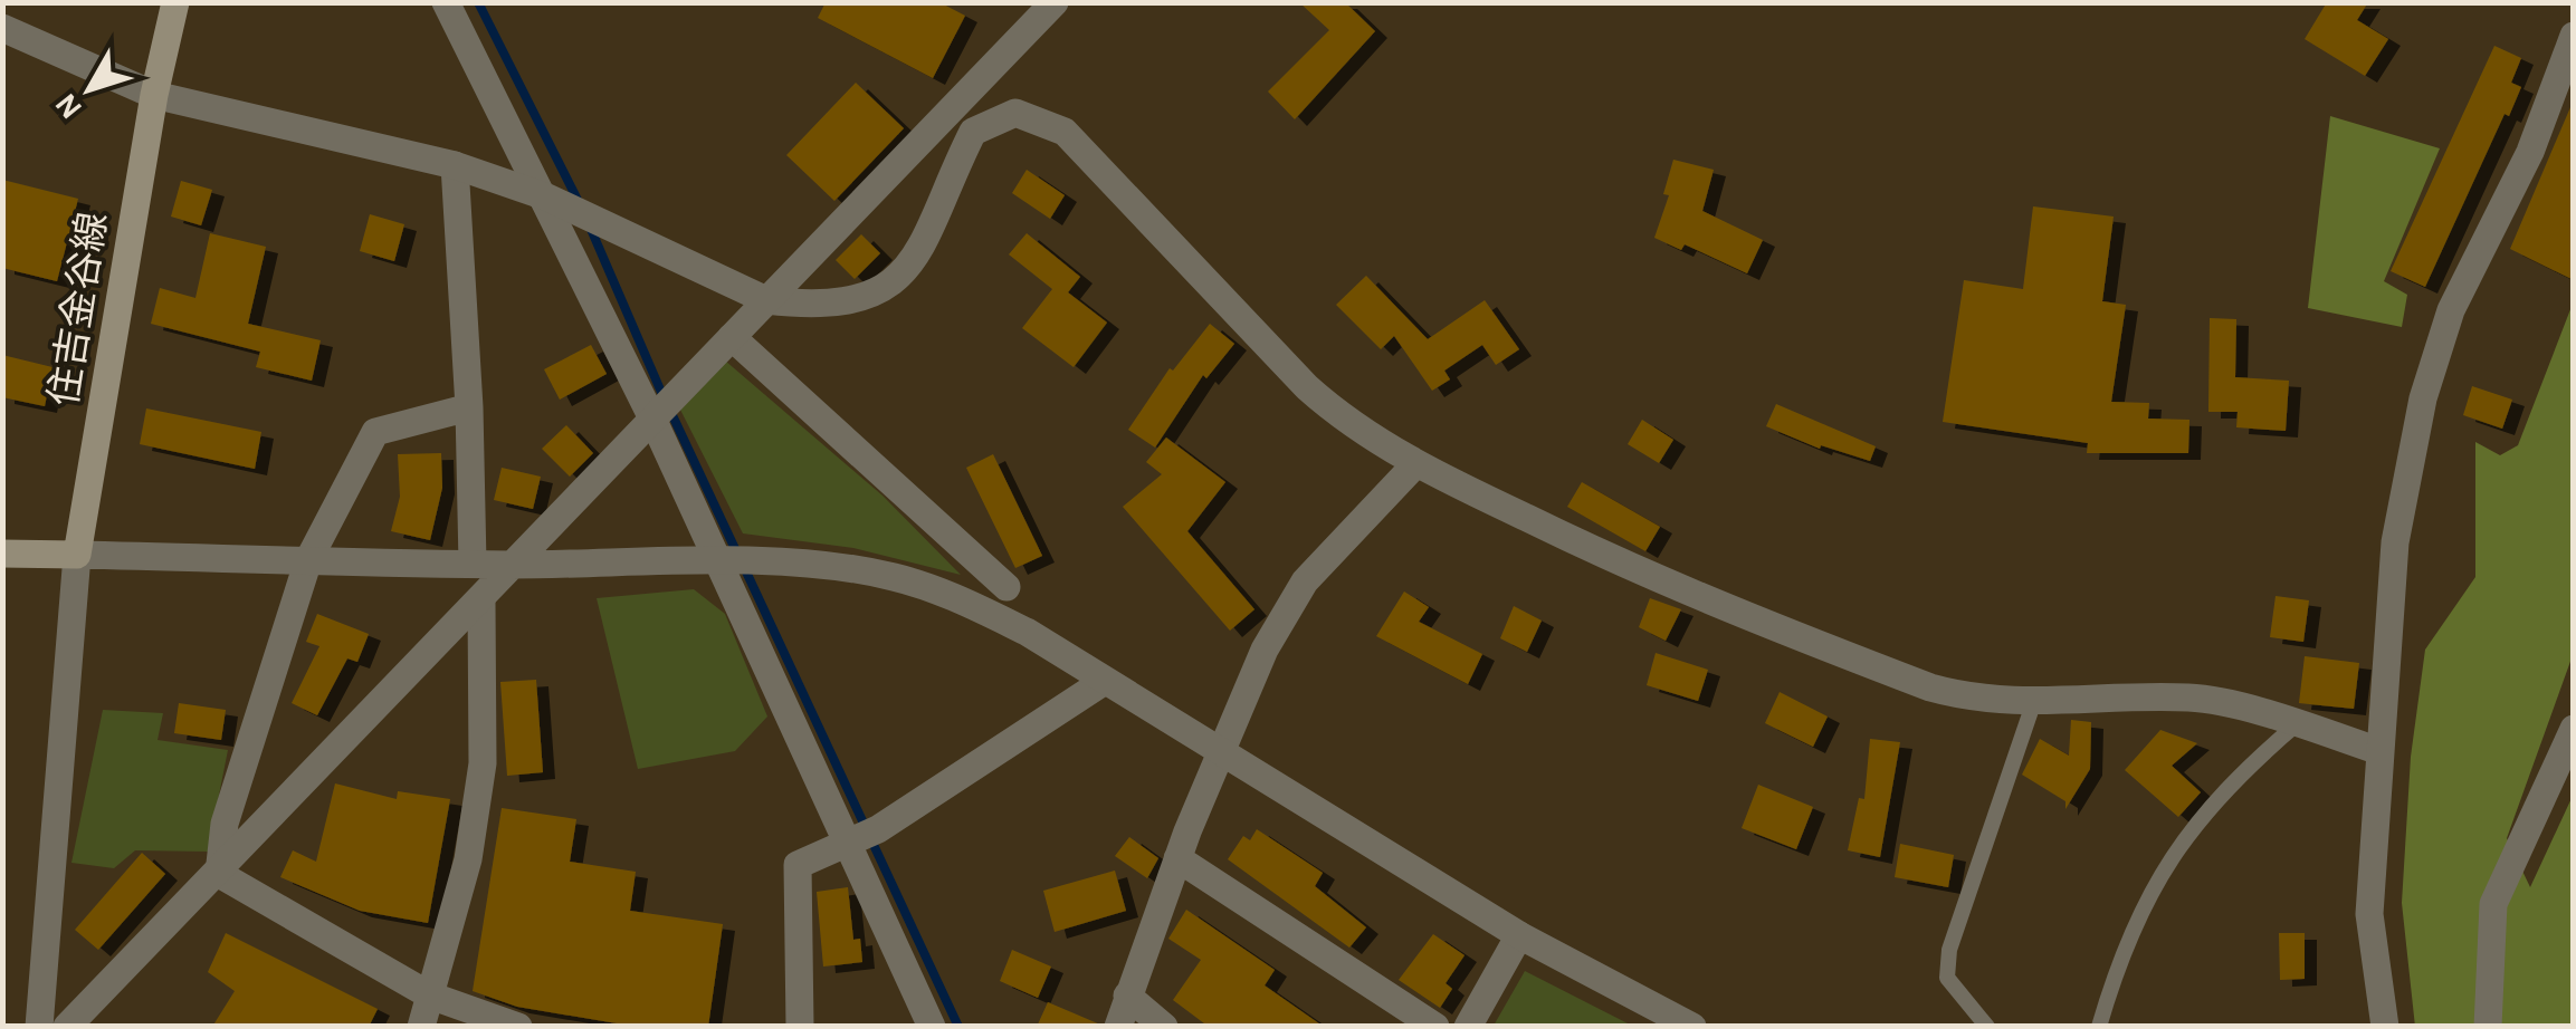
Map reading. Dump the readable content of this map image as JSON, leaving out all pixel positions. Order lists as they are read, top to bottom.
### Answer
{
  "streets": {
    "main road": ["住吉金谷線"]
  },
  "north": "bottom left"
}
